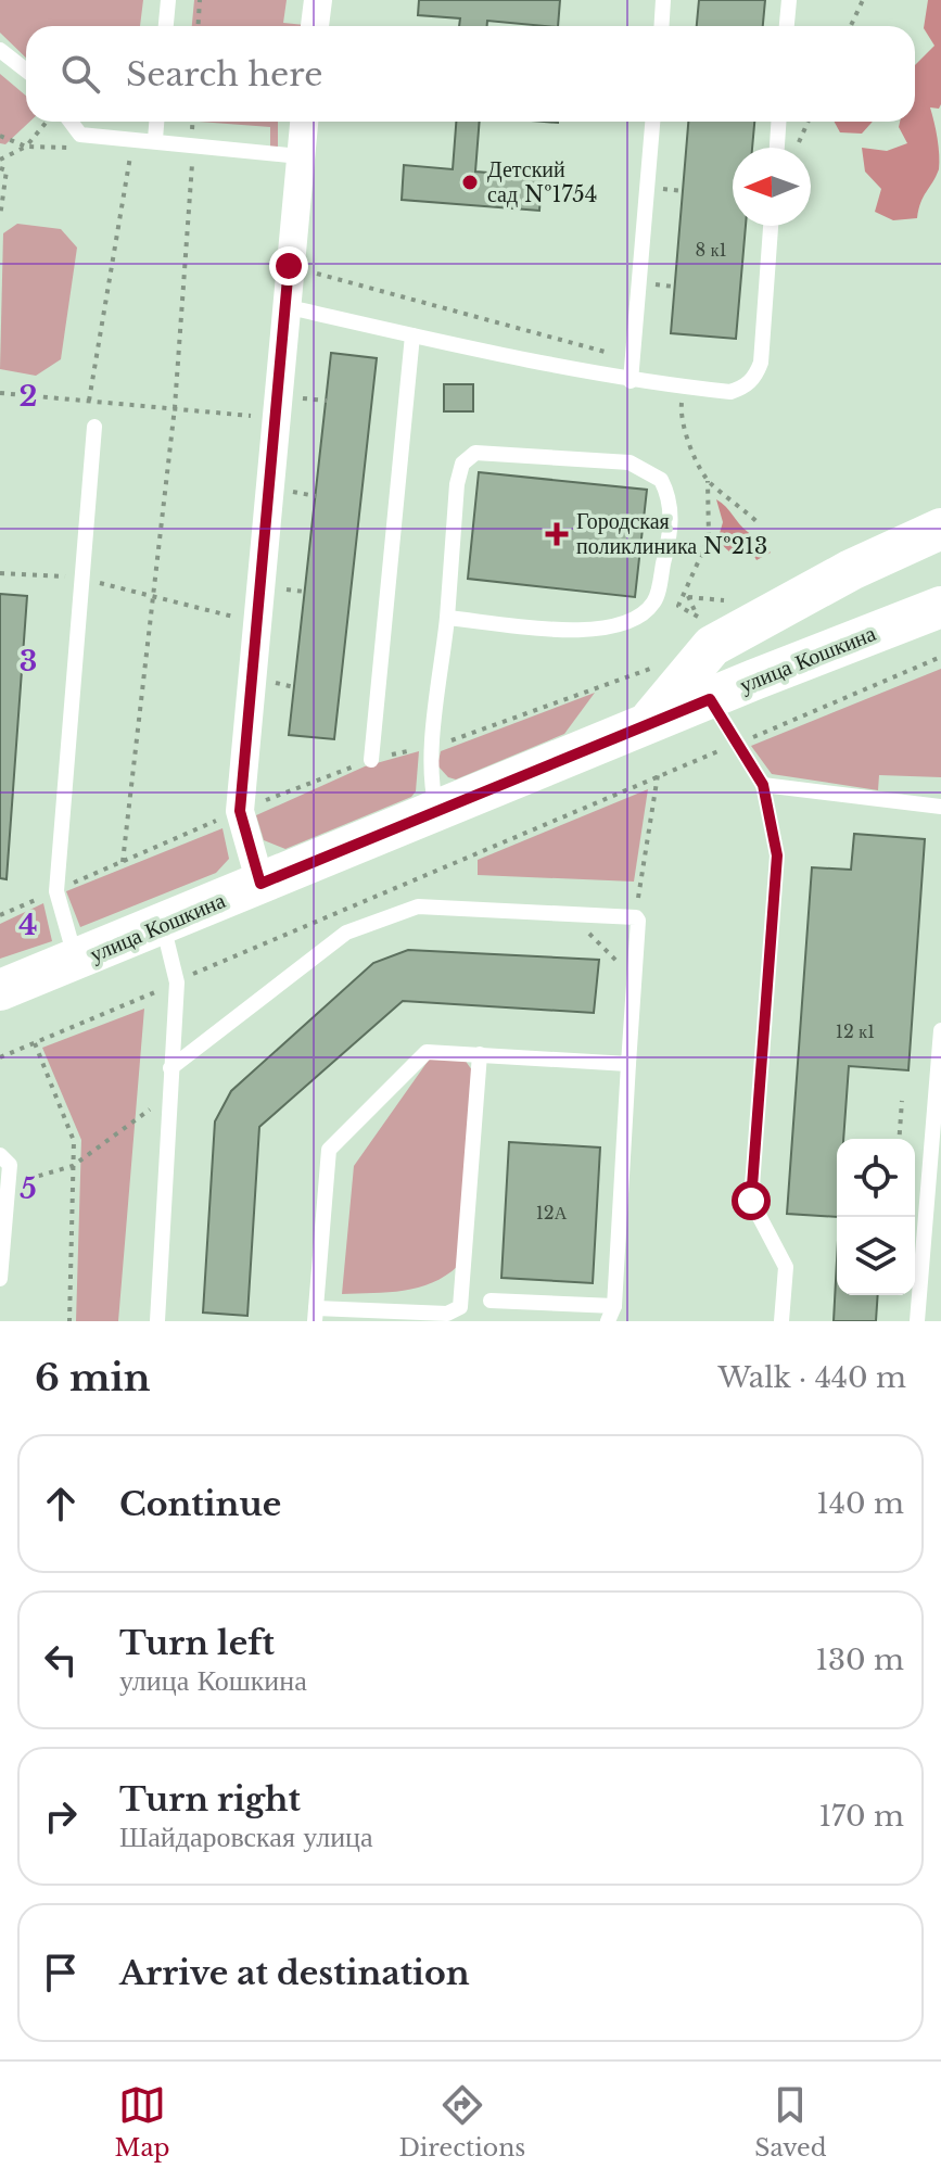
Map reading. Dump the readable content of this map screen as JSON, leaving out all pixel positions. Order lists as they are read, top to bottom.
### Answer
{
  "streets": {
    "main road": ["улица Кошкина"]
  },
  "places": {
    "other": ["Детский сад №1754"],
    "health": ["Городская поликлиника №213"]
  },
  "house_numbers": ["8 к1", "12 к1", "12А"],
  "north": "left",
  "page": {
    "search": "Search here",
    "heading": ["6 min", "Walk · 440 m"],
    "list": [
      ["Continue", "140 m"],
      ["Turn left", "улица Кошкина", "130 m"],
      ["Turn right", "Шайдаровская улица", "170 m"],
      "Arrive at destination"
    ],
    "nav": ["Map", "Directions", "Saved"]
  },
  "grid": {
    "rows": [
      "2",
      "3",
      "4",
      "5"
    ]
  }
}
